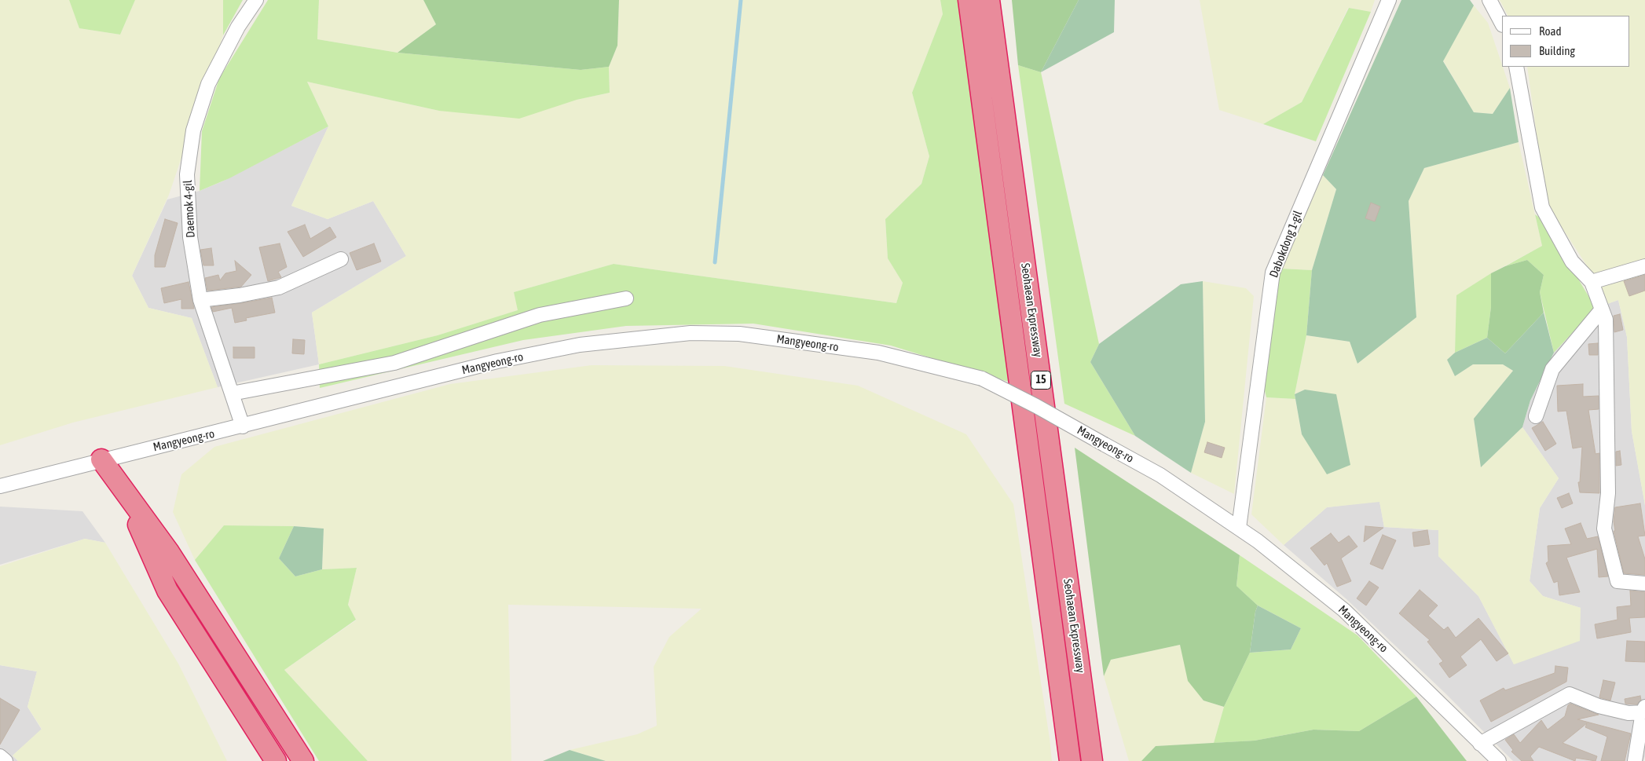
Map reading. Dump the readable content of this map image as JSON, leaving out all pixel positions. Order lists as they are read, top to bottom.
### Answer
{
  "streets": {
    "highway": ["Seohaean Expressway", "15"],
    "street": ["Daemok 4-gil", "Dabokdong 1-gil", "Mangyeong-ro"]
  },
  "crossings": [
    ["Daemok 4-gil", "Mangyeong-ro"],
    ["Dabokdong 1-gil", "Mangyeong-ro"]
  ],
  "legend": ["Road", "Building"]
}
